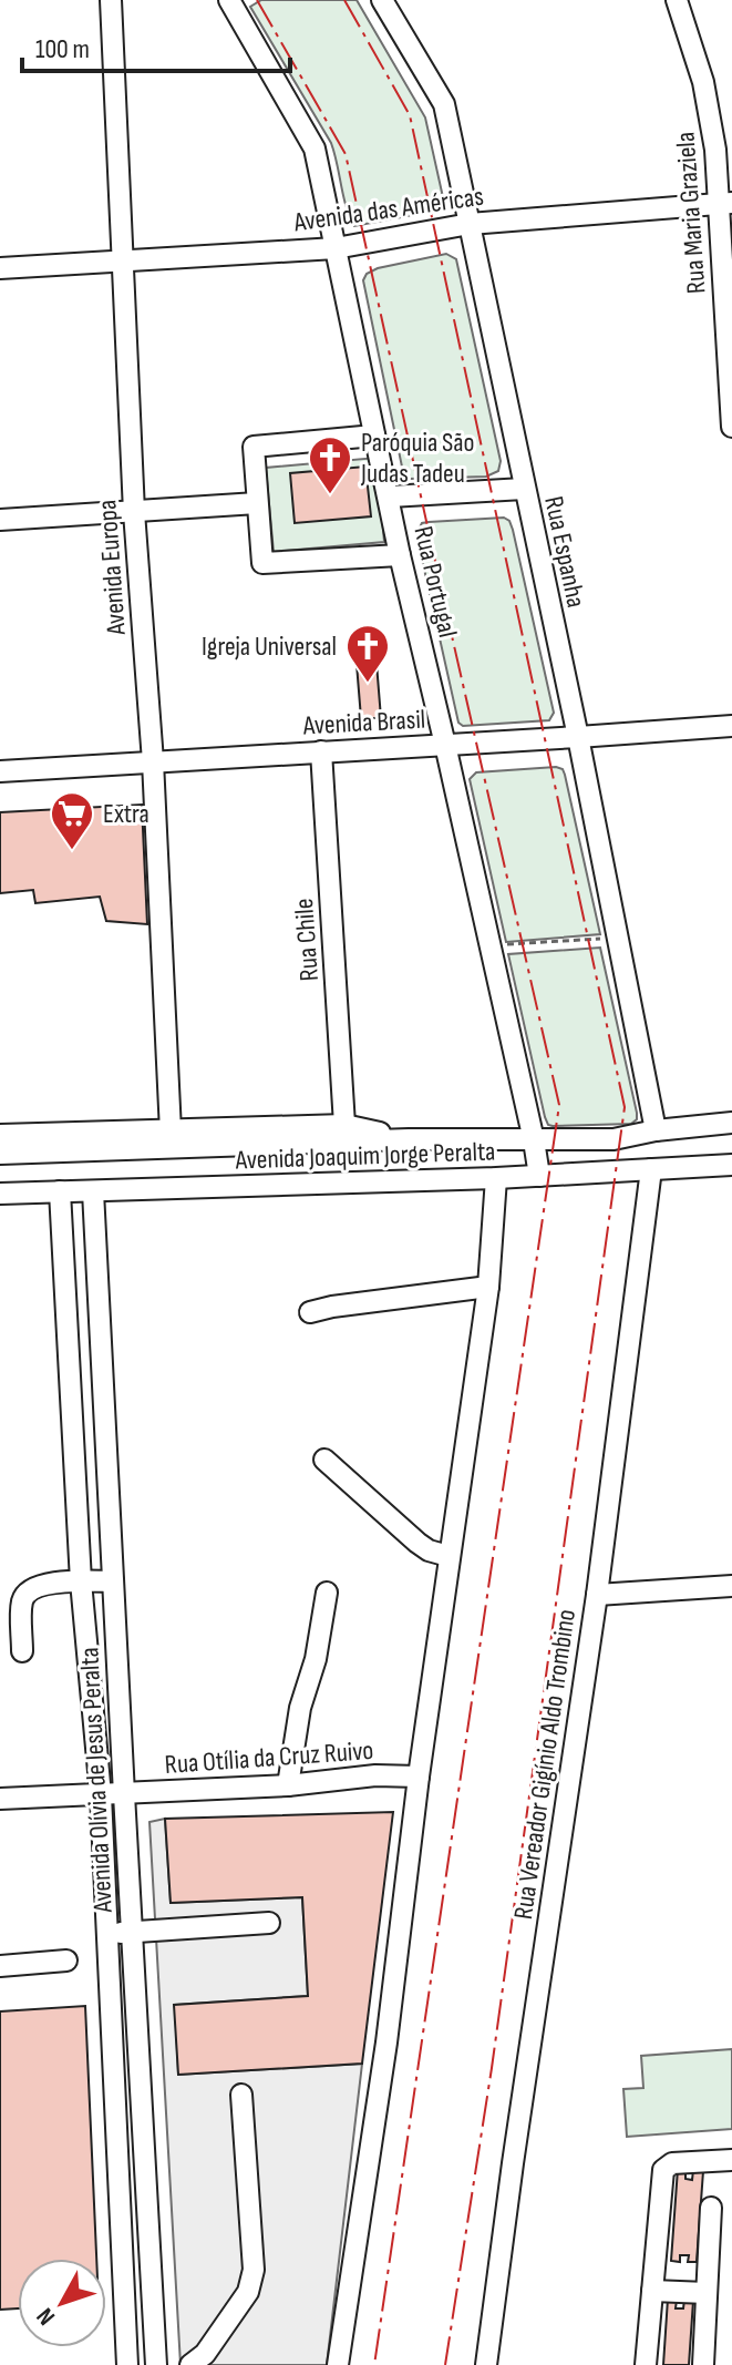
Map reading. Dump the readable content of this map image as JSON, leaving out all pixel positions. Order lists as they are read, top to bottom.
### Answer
{
  "streets": {
    "street": [
      "Avenida das Américas",
      "Rua Maria Graziela",
      "Rua Espanha",
      "Avenida Europa",
      "Rua Portugal",
      "Avenida Brasil",
      "Rua Chile",
      "Avenida Joaquim Jorge Peralta",
      "Rua Otília da Cruz Ruivo",
      "Rua Vereador Gigínio Aldo Trombino",
      "Avenida Olívia de Jesus Peralta"
    ]
  },
  "crossings": [
    ["Avenida das Américas", "Rua Maria Graziela"],
    ["Avenida das Américas", "Rua Espanha"],
    ["Avenida das Américas", "Avenida Europa"],
    ["Avenida das Américas", "Rua Portugal"],
    ["Rua Espanha", "Avenida Brasil"],
    ["Rua Espanha", "Avenida Joaquim Jorge Peralta"],
    ["Avenida Europa", "Avenida Brasil"],
    ["Avenida Europa", "Avenida Joaquim Jorge Peralta"],
    ["Rua Portugal", "Avenida Brasil"],
    ["Rua Portugal", "Avenida Joaquim Jorge Peralta"],
    ["Avenida Brasil", "Rua Chile"],
    ["Rua Chile", "Avenida Joaquim Jorge Peralta"],
    ["Avenida Joaquim Jorge Peralta", "Rua Vereador Gigínio Aldo Trombino"],
    ["Avenida Joaquim Jorge Peralta", "Avenida Olívia de Jesus Peralta"],
    ["Rua Otília da Cruz Ruivo", "Avenida Olívia de Jesus Peralta"]
  ],
  "places": {
    "church": ["Paróquia São Judas Tadeu", "Igreja Universal"],
    "supermarket": ["Extra"]
  },
  "scale_bar": "100 m",
  "north": "bottom left"
}
